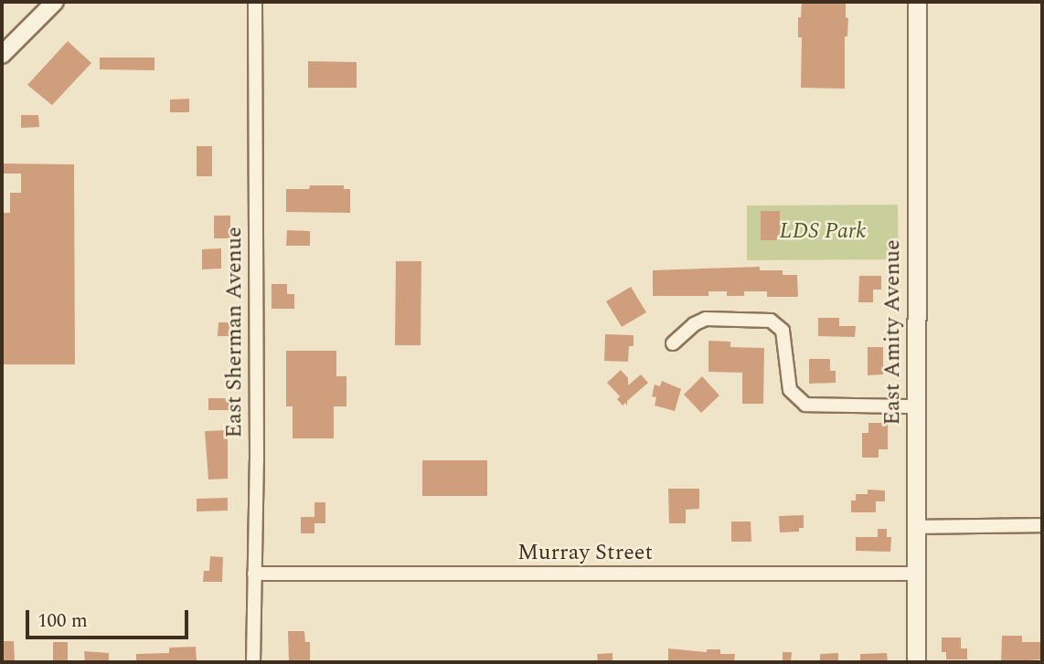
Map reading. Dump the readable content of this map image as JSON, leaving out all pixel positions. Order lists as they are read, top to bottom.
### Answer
{
  "streets": {
    "main road": ["East Amity Avenue"],
    "street": ["East Sherman Avenue", "Murray Street"]
  },
  "crossings": [
    ["East Sherman Avenue", "Murray Street"],
    ["East Amity Avenue", "Murray Street"]
  ],
  "parks": ["LDS Park"],
  "scale_bar": "100 m"
}
